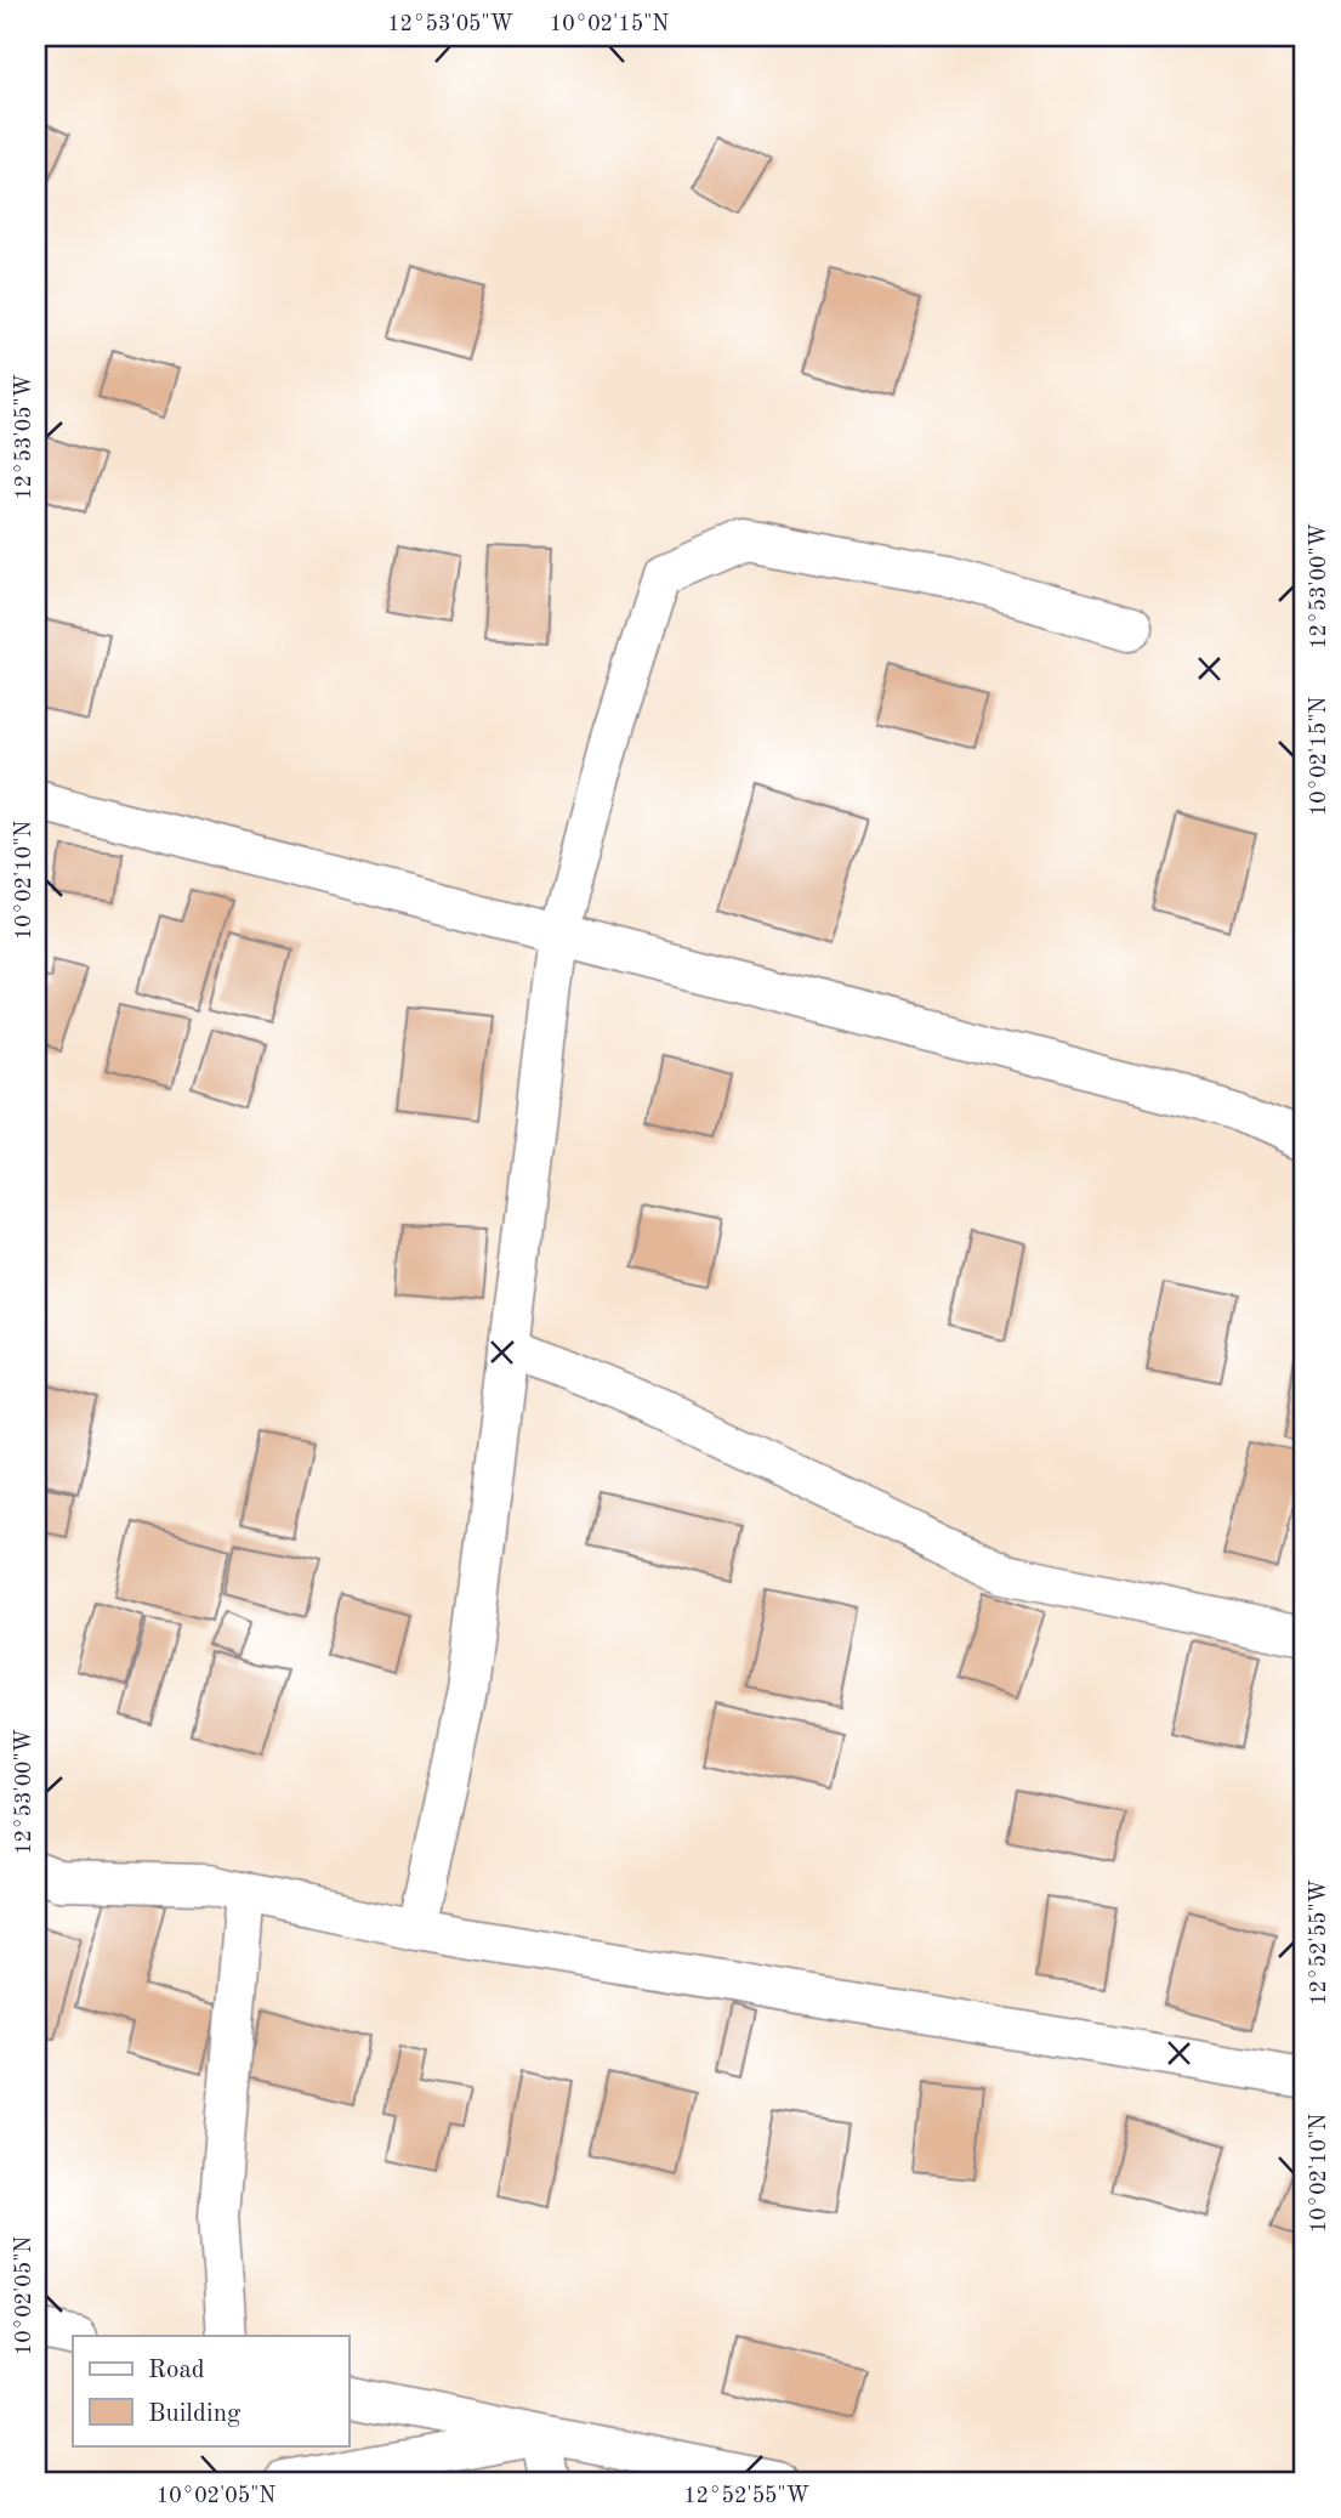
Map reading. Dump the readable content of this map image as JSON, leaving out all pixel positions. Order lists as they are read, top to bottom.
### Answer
{
  "legend": ["Road", "Building"],
  "coordinates": [
    "12°53'05\"W",
    "10°02'15\"N",
    "12°53'00\"W",
    "10°02'10\"N",
    "12°52'55\"W",
    "10°02'05\"N"
  ]
}
